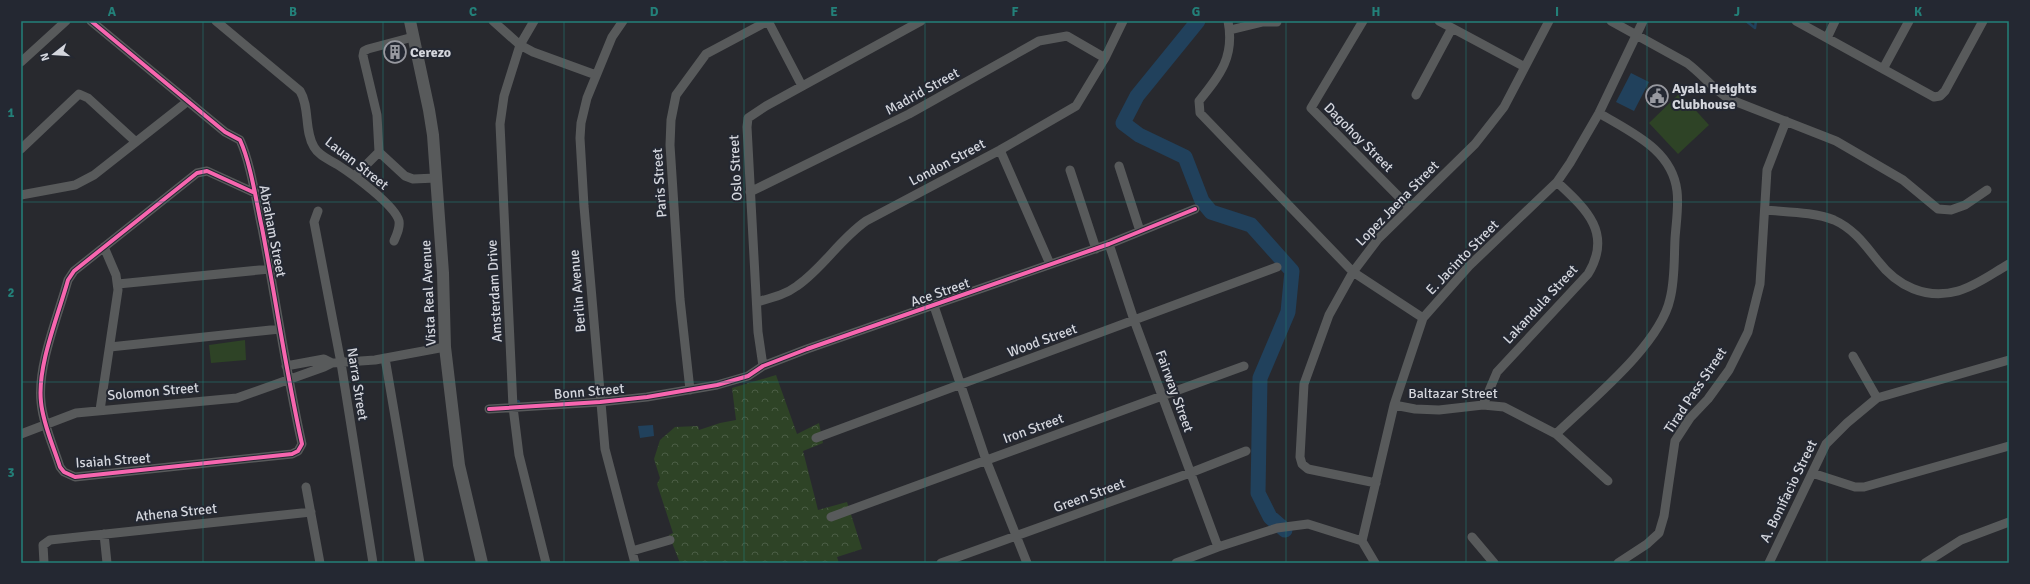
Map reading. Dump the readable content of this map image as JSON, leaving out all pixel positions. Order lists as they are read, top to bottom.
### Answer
{
  "streets": {
    "street": [
      "Madrid Street",
      "Dagohoy Street",
      "London Street",
      "Lauan Street",
      "Oslo Street",
      "Paris Street",
      "Lopez Jaena Street",
      "Abraham Street",
      "E. Jacinto Street",
      "Amsterdam Drive",
      "Berlin Avenue",
      "Ace Street",
      "Vista Real Avenue",
      "Lakandula Street",
      "Wood Street",
      "Narra Street",
      "Tirad Pass Street",
      "Solomon Street",
      "Bonn Street",
      "Fairway Street",
      "Baltazar Street",
      "Iron Street",
      "Isaiah Street",
      "A. Bonifacio Street",
      "Green Street",
      "Athena Street"
    ]
  },
  "crossings": [
    ["Madrid Street", "London Street"],
    ["Madrid Street", "Oslo Street"],
    ["Dagohoy Street", "Lopez Jaena Street"],
    ["London Street", "Oslo Street"],
    ["Oslo Street", "Ace Street"],
    ["Paris Street", "Ace Street"],
    ["Paris Street", "Bonn Street"],
    ["Lopez Jaena Street", "E. Jacinto Street"],
    ["Abraham Street", "Solomon Street"],
    ["Abraham Street", "Isaiah Street"],
    ["E. Jacinto Street", "Lakandula Street"],
    ["E. Jacinto Street", "Baltazar Street"],
    ["Amsterdam Drive", "Bonn Street"],
    ["Berlin Avenue", "Bonn Street"],
    ["Ace Street", "Bonn Street"],
    ["Ace Street", "Fairway Street"],
    ["Lakandula Street", "Baltazar Street"],
    ["Wood Street", "Fairway Street"],
    ["Narra Street", "Solomon Street"],
    ["Solomon Street", "Isaiah Street"],
    ["Fairway Street", "Iron Street"],
    ["Fairway Street", "Green Street"]
  ],
  "places": {
    "building": ["Cerezo"],
    "public building": ["Ayala Heights Clubhouse"]
  },
  "north": "left",
  "grid": {
    "columns": [
      "A",
      "B",
      "C",
      "D",
      "E",
      "F",
      "G",
      "H",
      "I",
      "J",
      "K"
    ],
    "rows": ["1", "2", "3"]
  }
}
